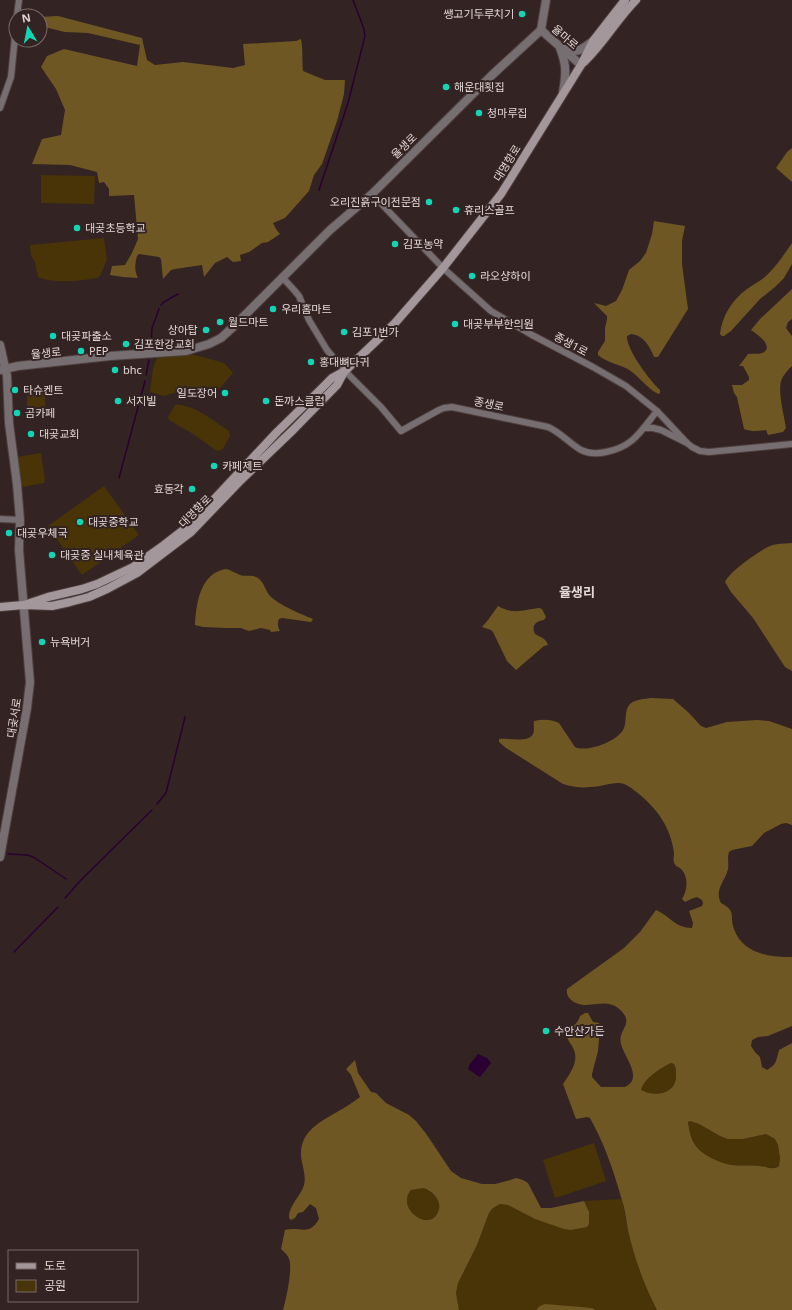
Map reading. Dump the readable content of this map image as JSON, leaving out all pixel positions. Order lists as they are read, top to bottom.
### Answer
{
  "streets": {
    "main road": ["대명항로"],
    "street": [
      "율마로",
      "율생로",
      "종생1로",
      "종생로",
      "대곶서로"
    ]
  },
  "crossings": [
    ["율마로", "율생로"],
    ["율마로", "대명항로"],
    ["율생로", "대곶서로"],
    ["대명항로", "종생1로"],
    ["대명항로", "종생로"],
    ["대명항로", "대곶서로"],
    ["종생1로", "종생로"]
  ],
  "districts": ["율생리"],
  "places": [
    "쌩고기두루치기",
    "해운대횟집",
    "청마루집",
    "오리진흙구이전문점",
    "휴리스골프",
    "대곶초등학교",
    "김포농약",
    "라오샹하이",
    "우리홈마트",
    "월드마트",
    "대곶부부한의원",
    "상아탑",
    "김포1번가",
    "대곶파출소",
    "김포한강교회",
    "PEP",
    "홍대뼈다귀",
    "bhc",
    "타슈켄트",
    "일도장어",
    "서지빌",
    "돈까스클럽",
    "곰카페",
    "대곶교회",
    "카페제트",
    "효동각",
    "대곶중학교",
    "대곶우체국",
    "대곶중 실내체육관",
    "뉴욕버거",
    "수안산가든"
  ],
  "legend": ["도로", "공원"],
  "north": "top"
}
